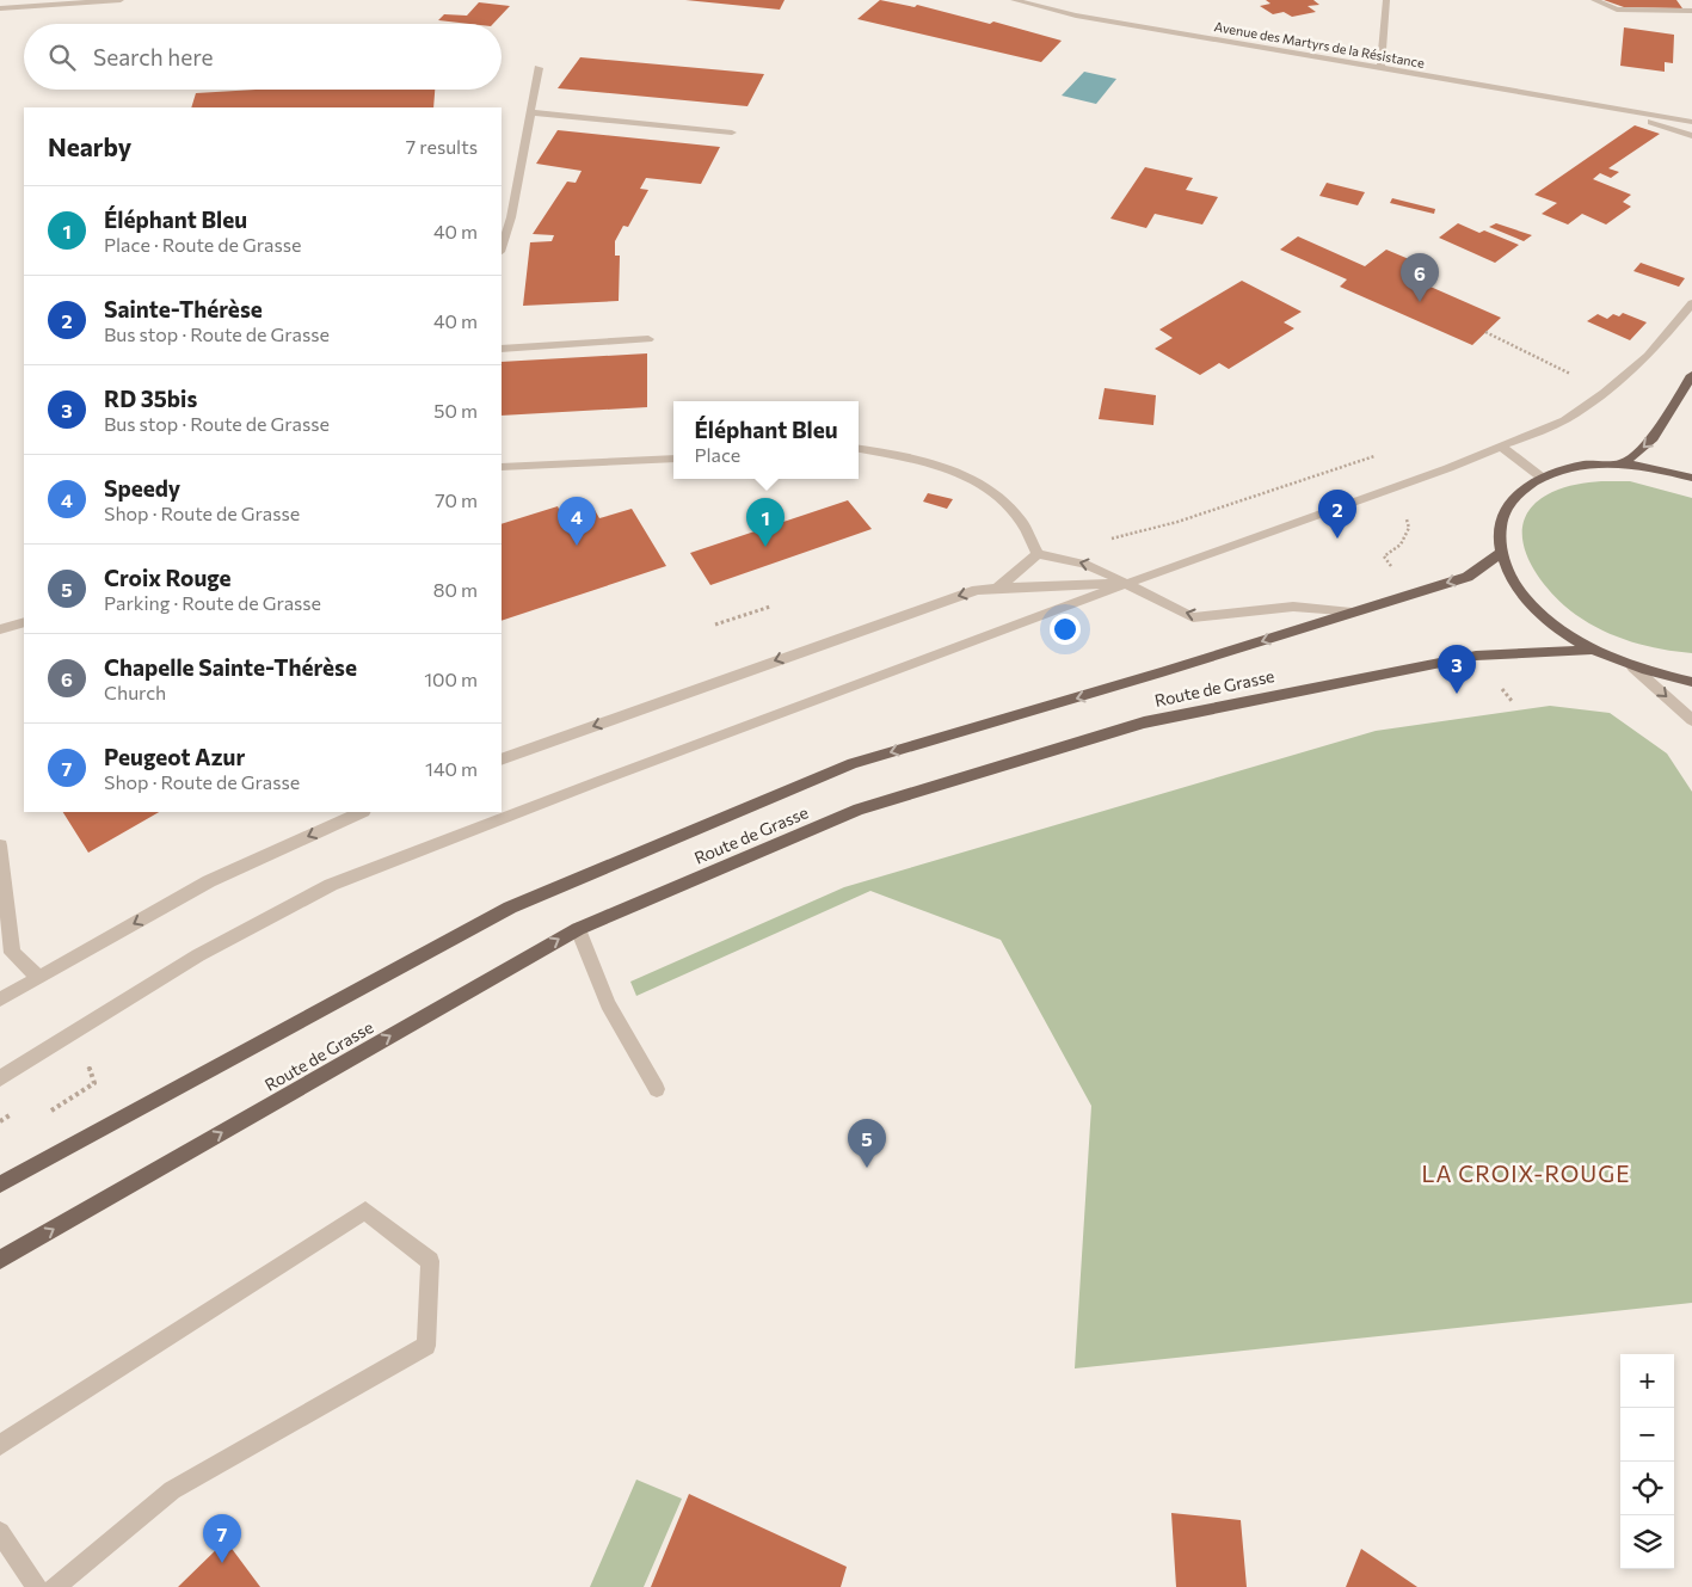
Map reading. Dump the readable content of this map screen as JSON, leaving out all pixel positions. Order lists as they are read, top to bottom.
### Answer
{
  "streets": {
    "main road": ["Route de Grasse"],
    "street": ["Avenue des Martyrs de la Résistance"]
  },
  "districts": ["LA CROIX-ROUGE"],
  "page": {
    "search": "Search here",
    "heading": ["Nearby", "7 results"],
    "list": [
      {
        "mark": "1",
        "name": "Éléphant Bleu",
        "note": "Place · Route de Grasse",
        "value": "40 m"
      },
      {
        "mark": "2",
        "name": "Sainte-Thérèse",
        "note": "Bus stop · Route de Grasse",
        "value": "40 m"
      },
      {
        "mark": "3",
        "name": "RD 35bis",
        "note": "Bus stop · Route de Grasse",
        "value": "50 m"
      },
      {
        "mark": "4",
        "name": "Speedy",
        "note": "Shop · Route de Grasse",
        "value": "70 m"
      },
      {
        "mark": "5",
        "name": "Croix Rouge",
        "note": "Parking · Route de Grasse",
        "value": "80 m"
      },
      {
        "mark": "6",
        "name": "Chapelle Sainte-Thérèse",
        "note": "Church",
        "value": "100 m"
      },
      {
        "mark": "7",
        "name": "Peugeot Azur",
        "note": "Shop · Route de Grasse",
        "value": "140 m"
      }
    ],
    "pins": [
      "6",
      "2",
      "4",
      "1",
      "3",
      "5",
      "7"
    ],
    "popup": ["Éléphant Bleu", "Place"],
    "map_buttons": ["+", "−"]
  }
}
